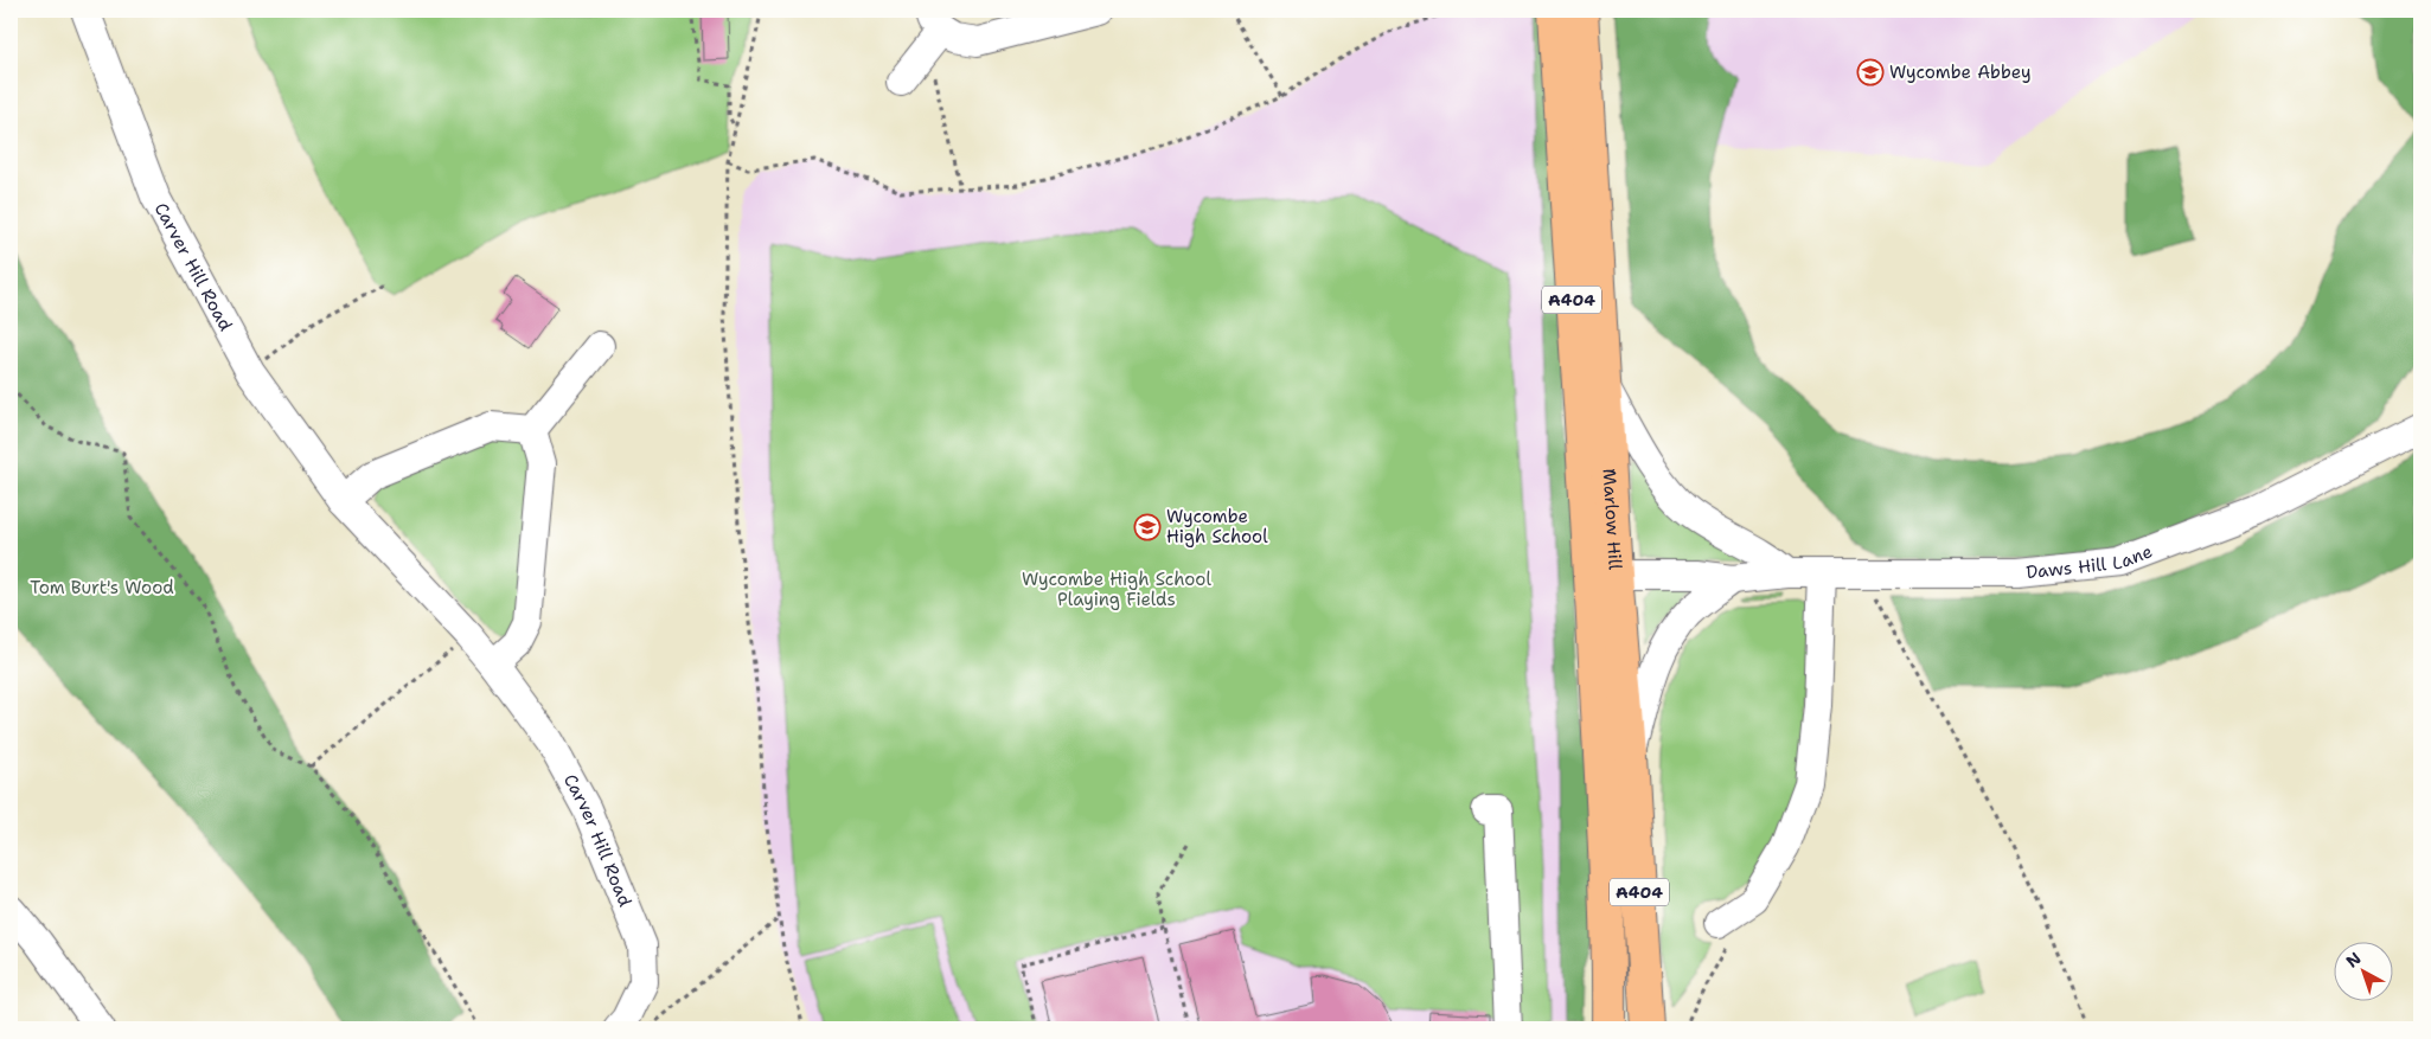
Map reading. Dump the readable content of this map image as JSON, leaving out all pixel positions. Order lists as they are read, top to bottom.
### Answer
{
  "streets": {
    "main road": ["A404", "Marlow Hill"],
    "street": ["Carver Hill Road", "Daws Hill Lane"]
  },
  "crossings": [
    ["Marlow Hill", "Daws Hill Lane"]
  ],
  "parks": ["Wycombe High School Playing Fields", "Tom Burt's Wood"],
  "places": {
    "school or university": ["Wycombe Abbey", "Wycombe High School"]
  },
  "north": "top left"
}
